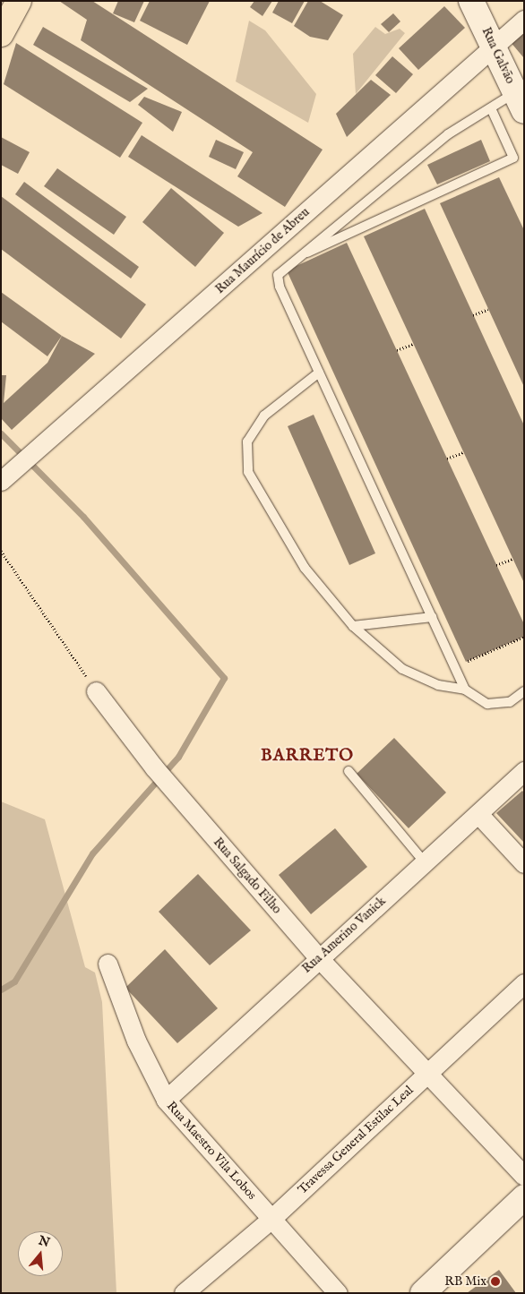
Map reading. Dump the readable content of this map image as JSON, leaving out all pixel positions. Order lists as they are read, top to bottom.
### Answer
{
  "streets": {
    "main road": ["Rua Galvão"],
    "street": [
      "Rua Maurício de Abreu",
      "Rua Salgado Filho",
      "Rua Amerino Vanick",
      "Travessa General Estilac Leal",
      "Rua Maestro Vila Lobos"
    ]
  },
  "crossings": [
    ["Rua Galvão", "Rua Maurício de Abreu"],
    ["Rua Salgado Filho", "Rua Amerino Vanick"],
    ["Rua Salgado Filho", "Travessa General Estilac Leal"],
    ["Rua Amerino Vanick", "Rua Maestro Vila Lobos"],
    ["Travessa General Estilac Leal", "Rua Maestro Vila Lobos"]
  ],
  "districts": ["BARRETO"],
  "places": ["RB Mix"],
  "north": "top"
}
